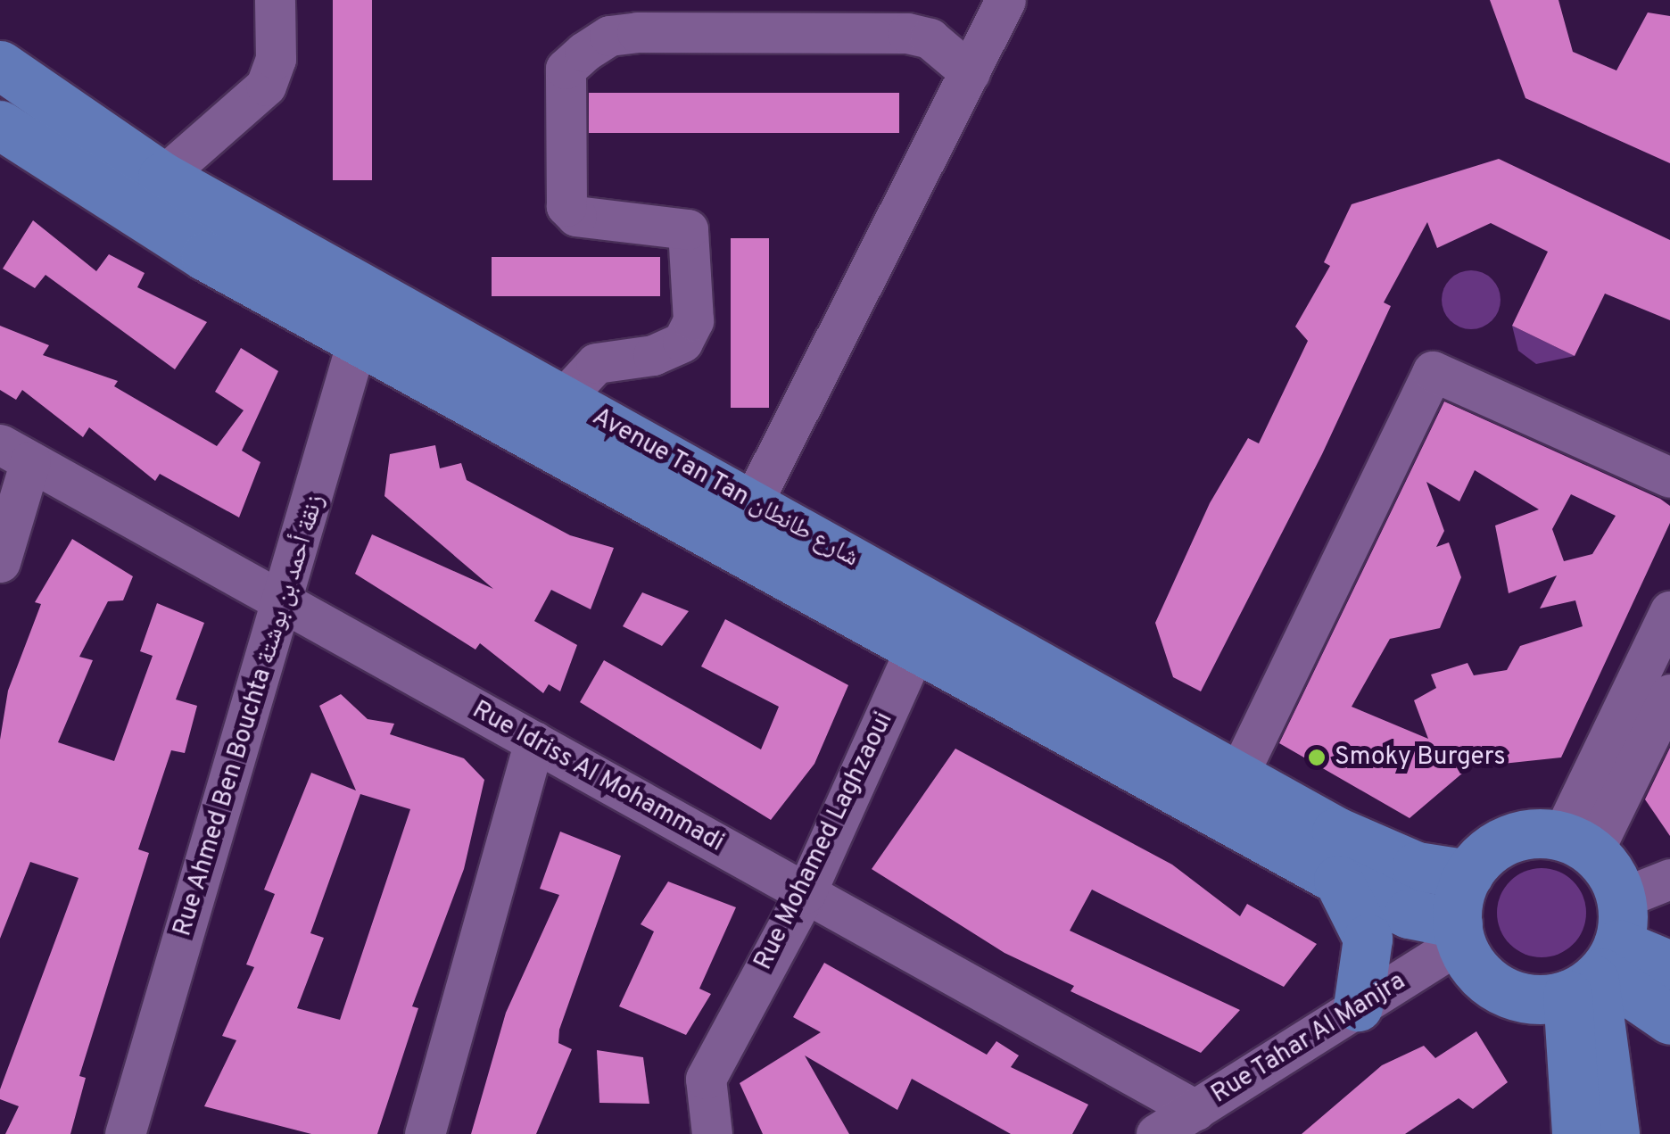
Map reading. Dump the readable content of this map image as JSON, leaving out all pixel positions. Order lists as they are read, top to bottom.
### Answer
{
  "streets": {
    "main road": ["Avenue Tan Tan شارع طانطان"],
    "street": [
      "Rue Ahmed Ben Bouchta زنقة أحمد بن بوشتة",
      "Rue Idriss Al Mohammadi",
      "Rue Mohamed Laghzaoui",
      "Rue Tahar Al Manjra"
    ]
  },
  "crossings": [
    ["Avenue Tan Tan شارع طانطان", "Rue Ahmed Ben Bouchta زنقة أحمد بن بوشتة"],
    ["Avenue Tan Tan شارع طانطان", "Rue Mohamed Laghzaoui"],
    ["Avenue Tan Tan شارع طانطان", "Rue Tahar Al Manjra"],
    ["Rue Ahmed Ben Bouchta زنقة أحمد بن بوشتة", "Rue Idriss Al Mohammadi"],
    ["Rue Idriss Al Mohammadi", "Rue Mohamed Laghzaoui"],
    ["Rue Idriss Al Mohammadi", "Rue Tahar Al Manjra"]
  ],
  "places": ["Smoky Burgers"]
}
